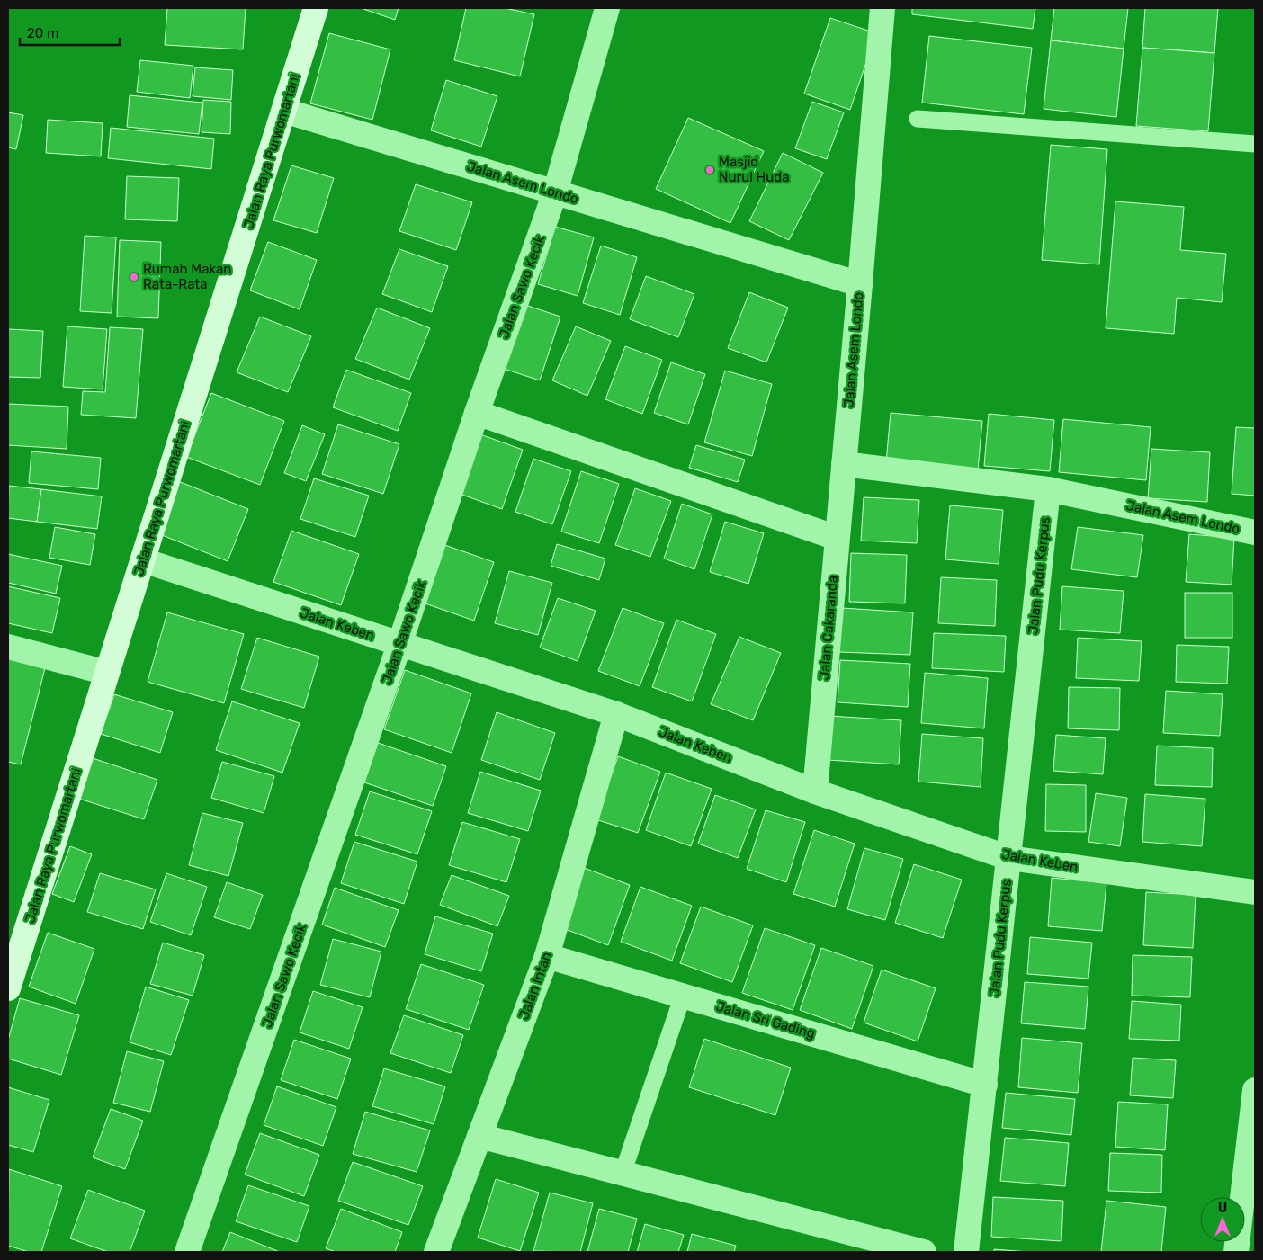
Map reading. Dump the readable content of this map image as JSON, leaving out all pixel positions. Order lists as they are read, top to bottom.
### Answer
{
  "streets": {
    "street": [
      "Jalan Raya Purwomartani",
      "Jalan Asem Londo",
      "Jalan Sawo Kecik",
      "Jalan Pudu Kerpus",
      "Jalan Keben",
      "Jalan Cakaranda",
      "Jalan Intan",
      "Jalan Sri Gading"
    ]
  },
  "crossings": [
    ["Jalan Raya Purwomartani", "Jalan Asem Londo"],
    ["Jalan Raya Purwomartani", "Jalan Keben"],
    ["Jalan Asem Londo", "Jalan Sawo Kecik"],
    ["Jalan Asem Londo", "Jalan Pudu Kerpus"],
    ["Jalan Asem Londo", "Jalan Cakaranda"],
    ["Jalan Sawo Kecik", "Jalan Keben"],
    ["Jalan Pudu Kerpus", "Jalan Keben"],
    ["Jalan Pudu Kerpus", "Jalan Sri Gading"],
    ["Jalan Keben", "Jalan Cakaranda"],
    ["Jalan Keben", "Jalan Intan"],
    ["Jalan Intan", "Jalan Sri Gading"]
  ],
  "places": ["Masjid Nurul Huda", "Rumah Makan Rata-Rata"],
  "scale_bar": "20 m",
  "north": "top"
}
